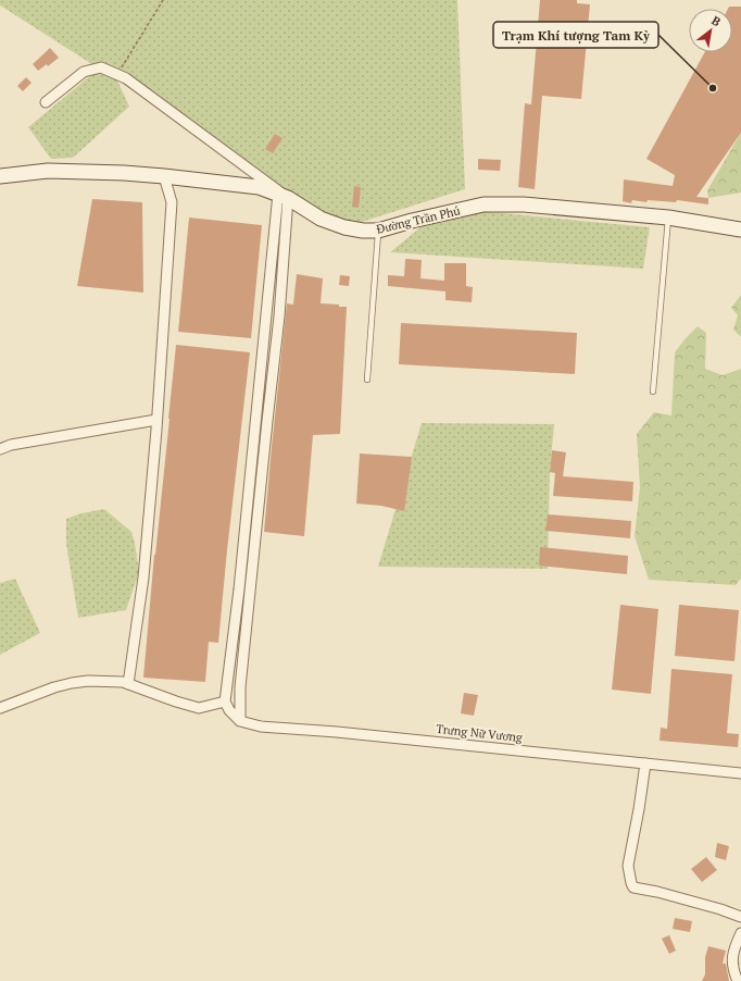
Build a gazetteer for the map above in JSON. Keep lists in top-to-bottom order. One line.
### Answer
{"streets":{"main road":["Đường Trần Phú"],"street":["Trưng Nữ Vương"]},"places":["Trạm Khí tượng Tam Kỳ"],"north":"top right"}
